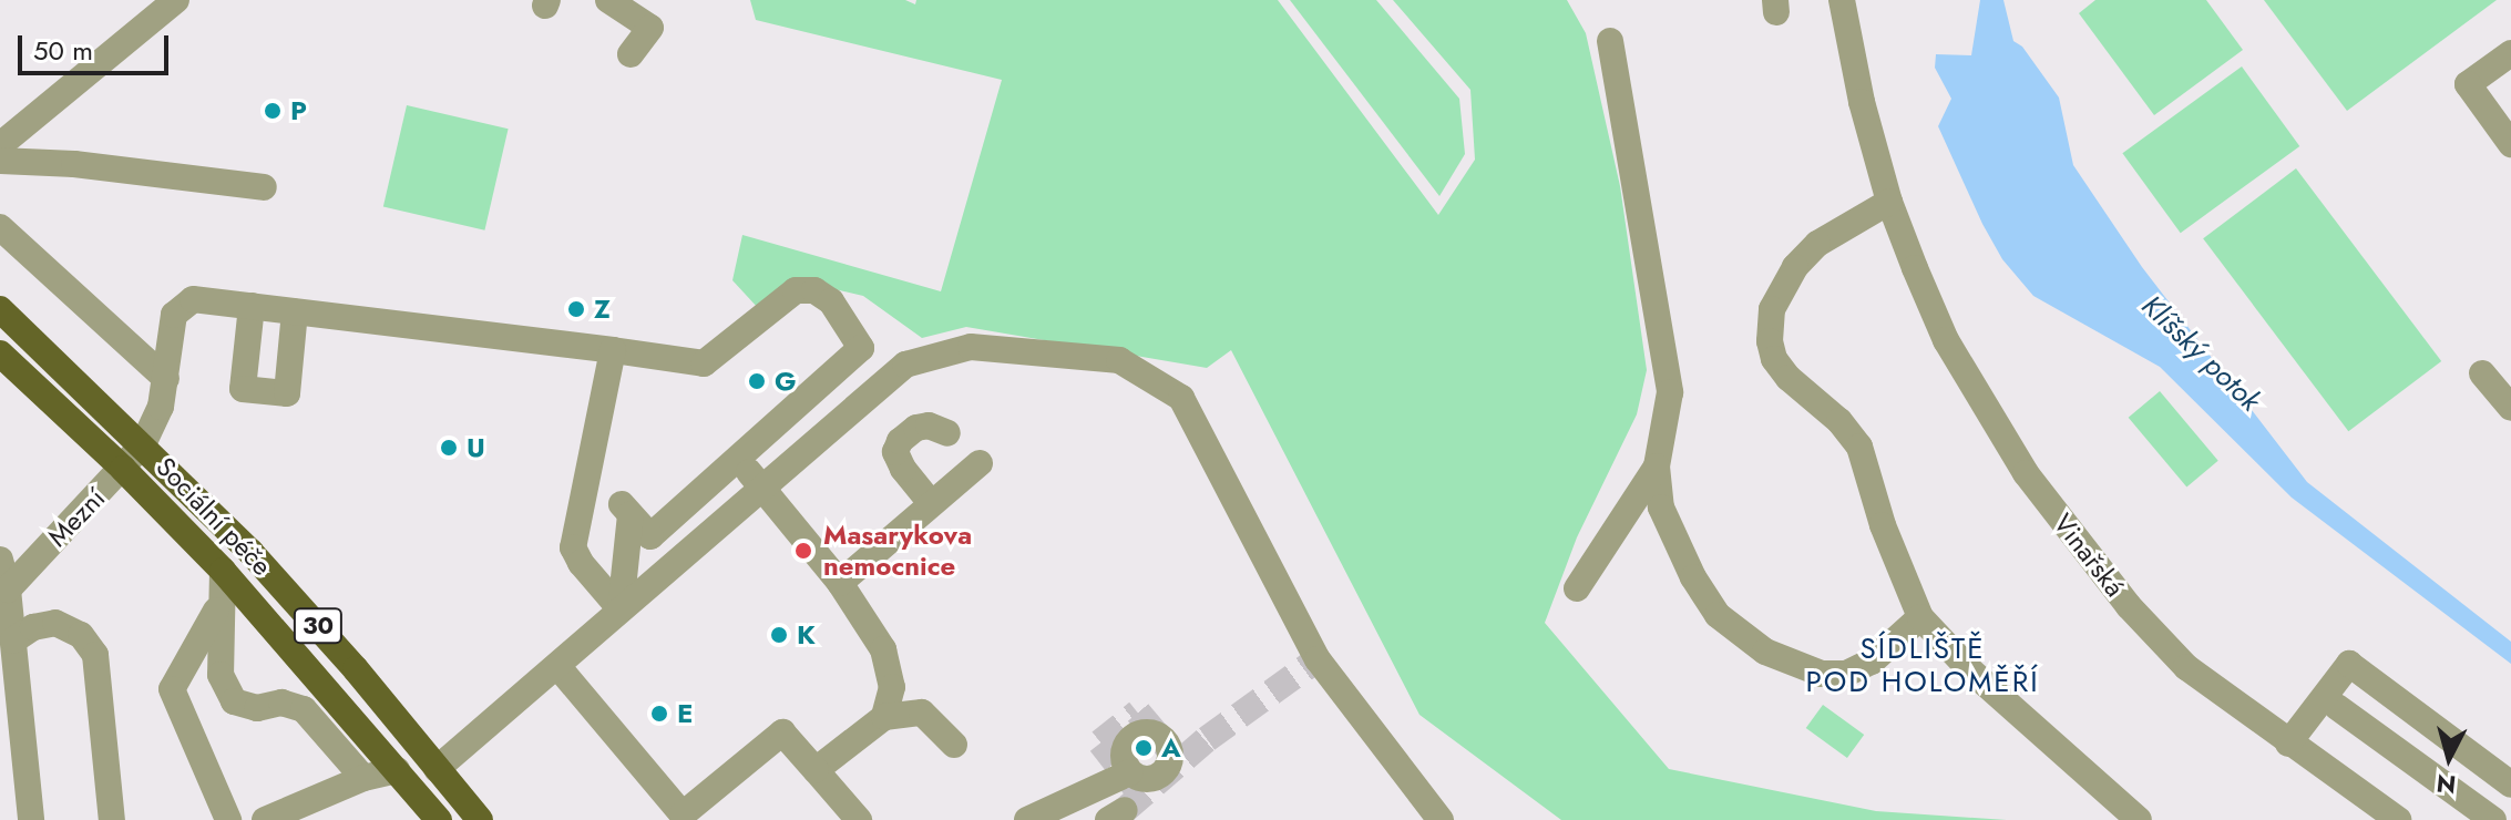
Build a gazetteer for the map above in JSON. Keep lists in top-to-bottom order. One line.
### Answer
{"streets":{"main road":["Sociální péče","30"],"street":["Mezní","Vinařská"]},"crossings":[["Sociální péče","Mezní"]],"districts":["SÍDLIŠTĚ POD HOLOMĚŘÍ"],"water":["Klíšský potok"],"places":["P","Z","G","U","Masarykova nemocnice","K","E","A"],"scale_bar":"50 m","north":"bottom"}
